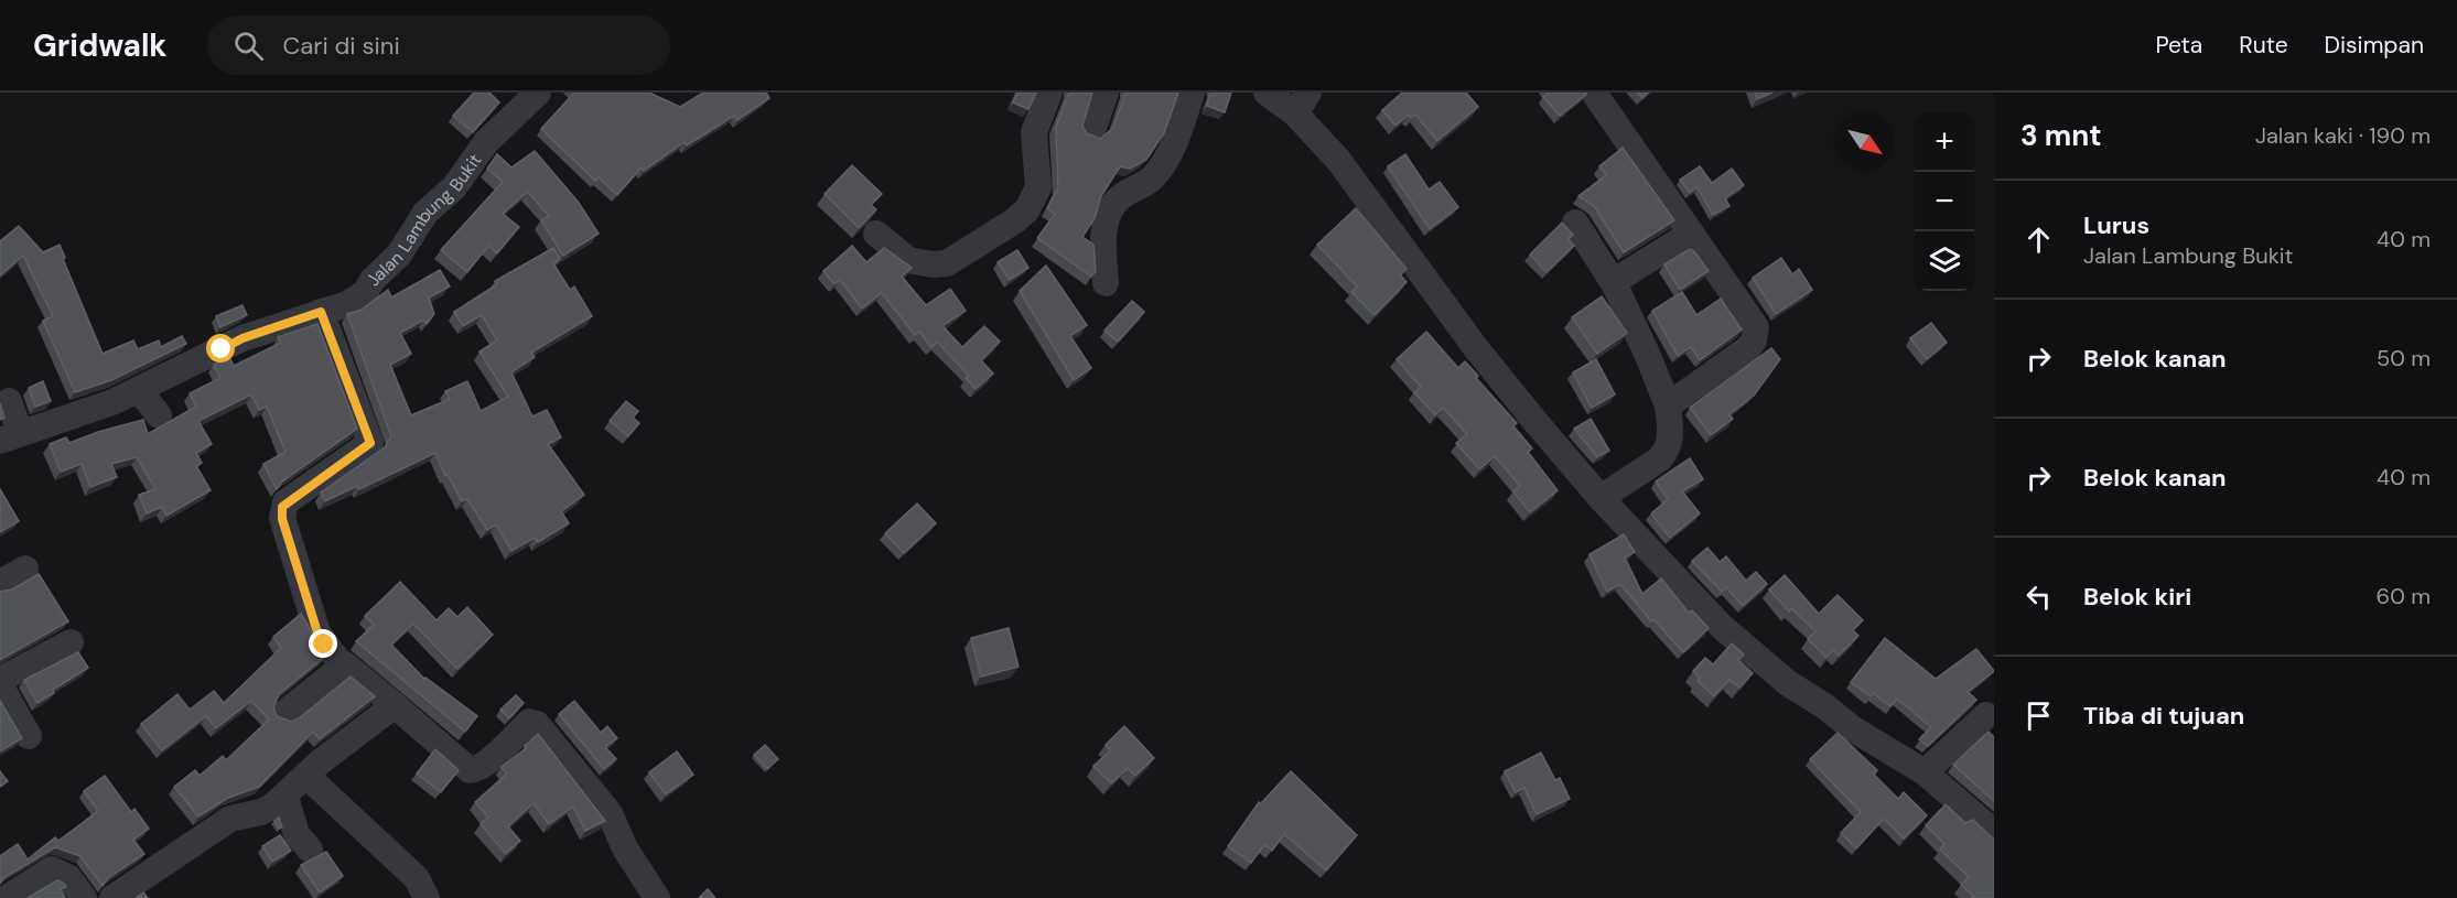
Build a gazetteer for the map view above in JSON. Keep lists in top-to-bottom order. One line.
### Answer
{"streets":{"street":["Jalan Lambung Bukit"]},"north":"bottom right","page":{"header":"Gridwalk","search":"Cari di sini","nav":["Peta","Rute","Disimpan"],"heading":["3 mnt","Jalan kaki · 190 m"],"map_buttons":["+","−"],"list":[["Lurus","Jalan Lambung Bukit","40 m"],["Belok kanan","50 m"],["Belok kanan","40 m"],["Belok kiri","60 m"],"Tiba di tujuan"]}}
